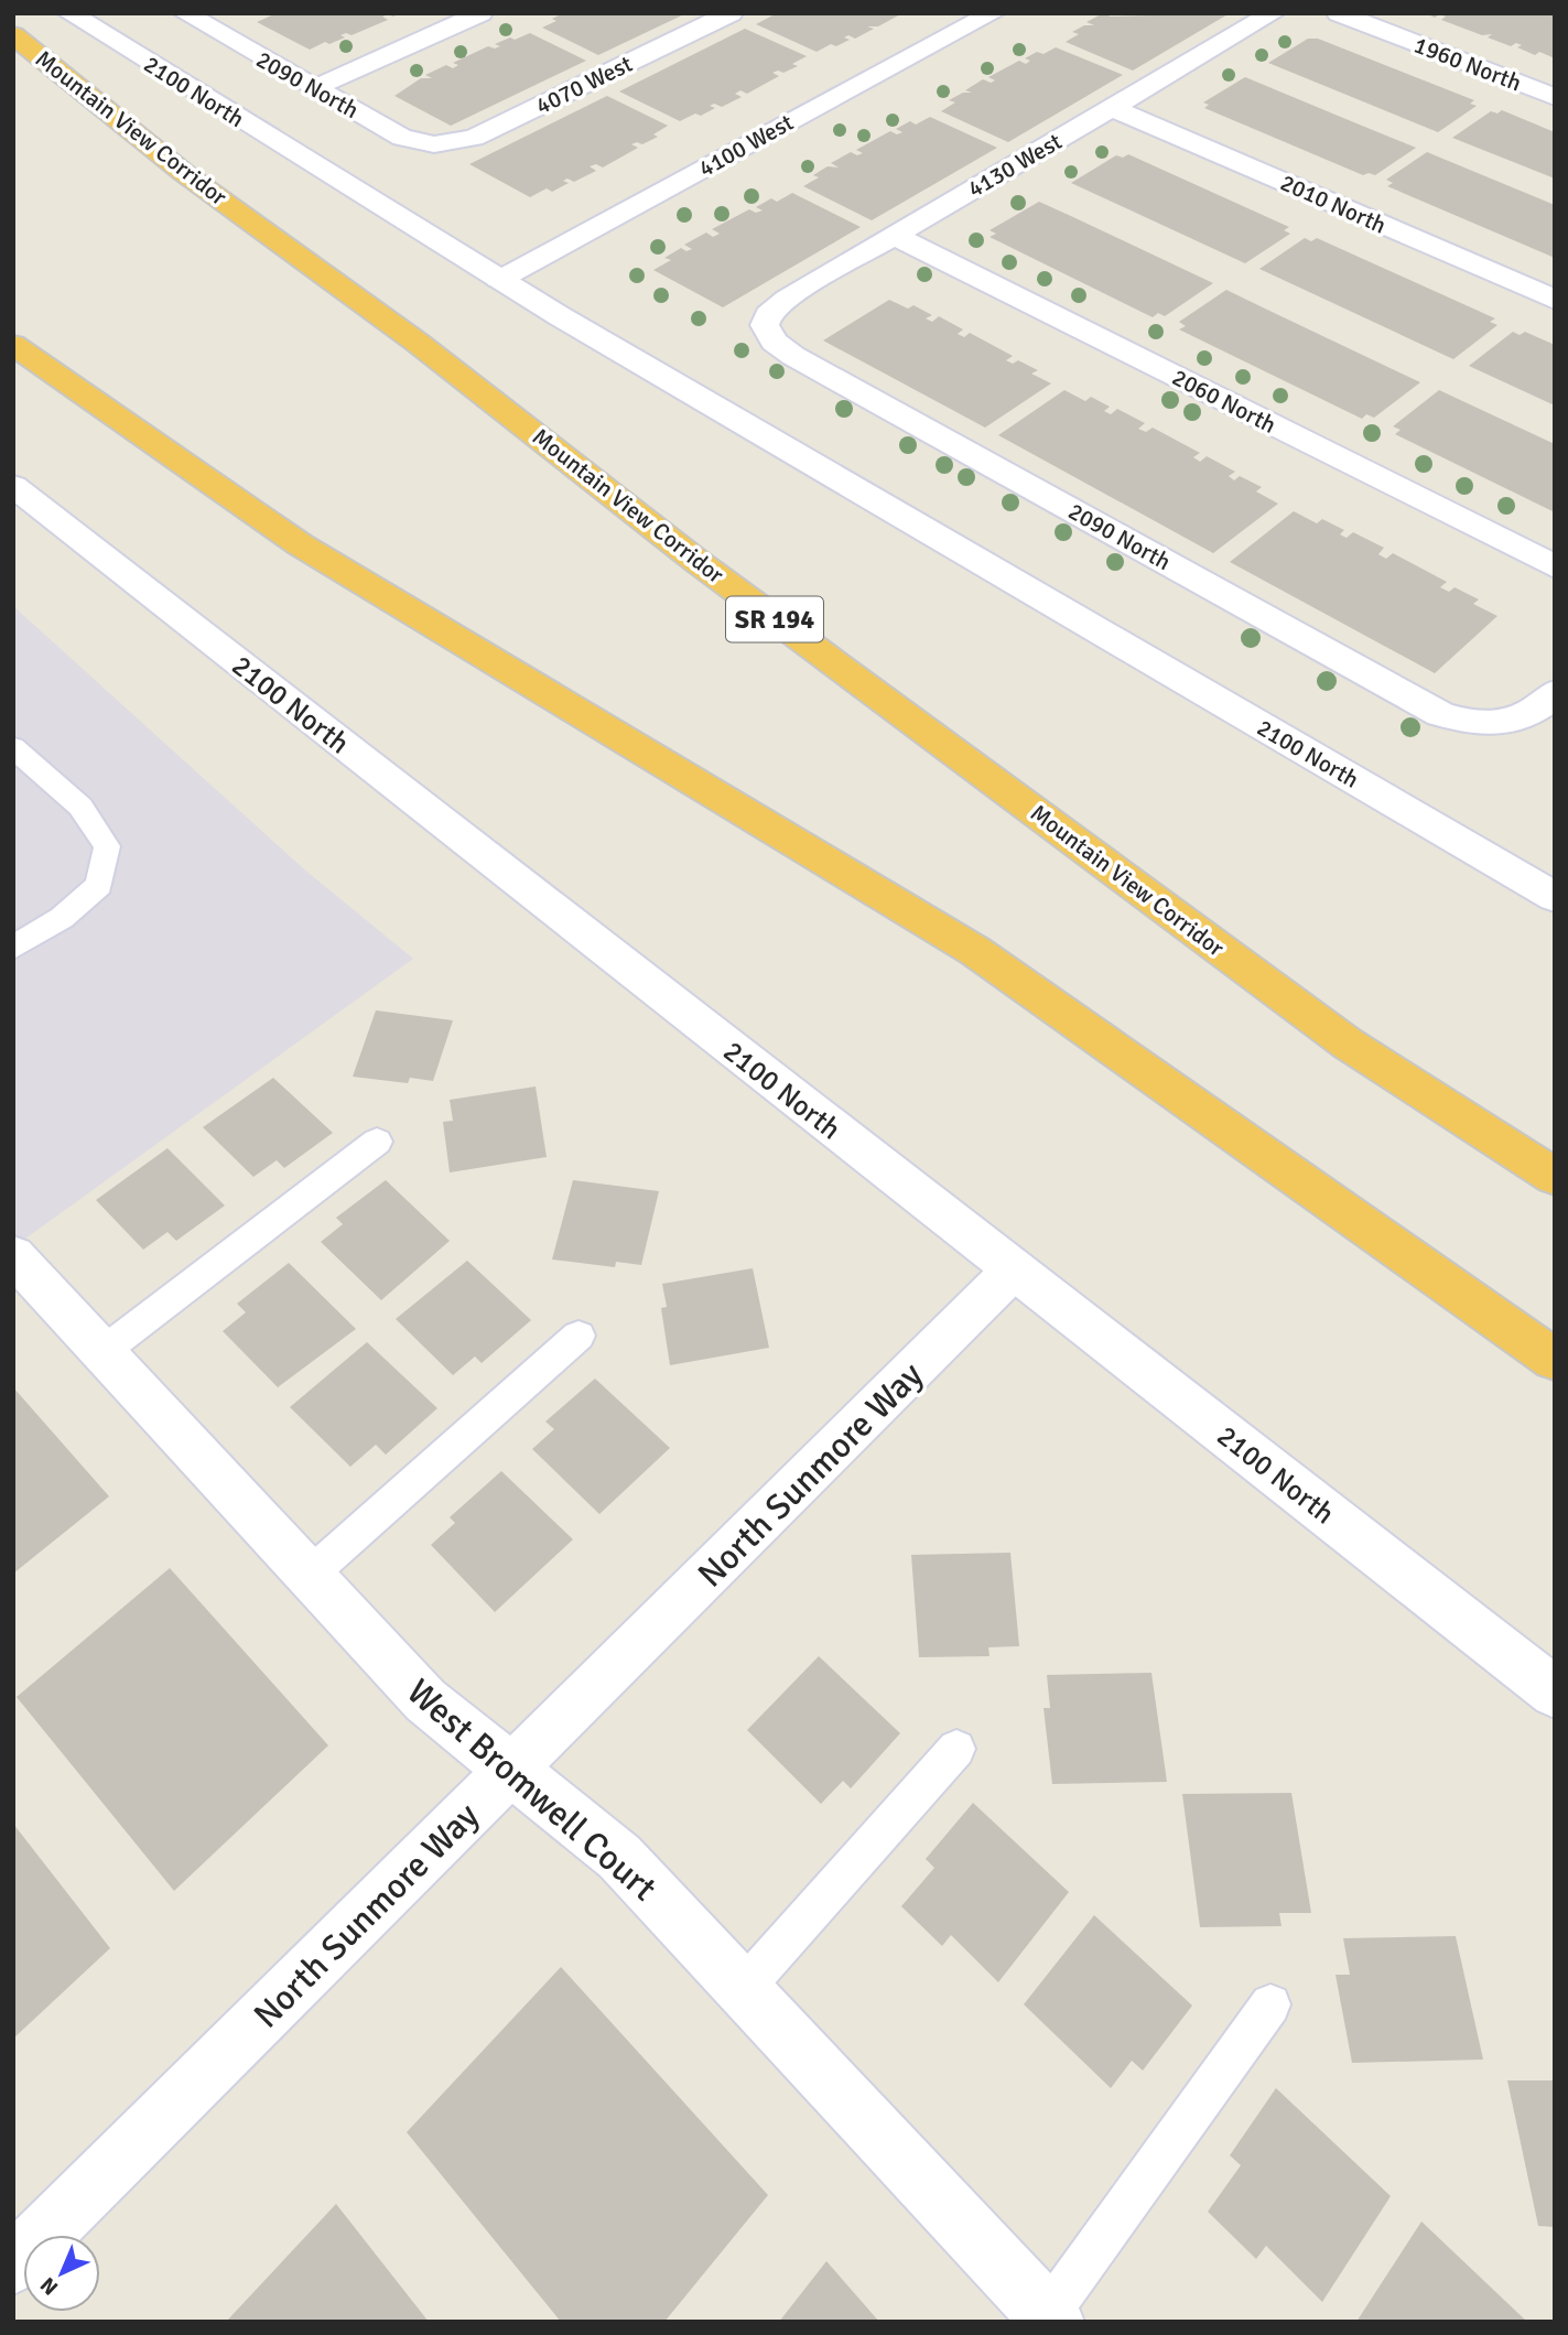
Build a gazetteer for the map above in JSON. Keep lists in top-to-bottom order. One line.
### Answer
{"streets":{"highway":["Mountain View Corridor","SR 194"],"street":["1960 North","2090 North","4070 West","2100 North","4100 West","4130 West","2010 North","2060 North","North Sunmore Way","West Bromwell Court"]},"crossings":[["2090 North","4070 West"],["2090 North","4130 West"],["2100 North","4100 West"],["2100 North","North Sunmore Way"],["4130 West","2010 North"],["4130 West","2060 North"],["North Sunmore Way","West Bromwell Court"]],"north":"bottom left"}
